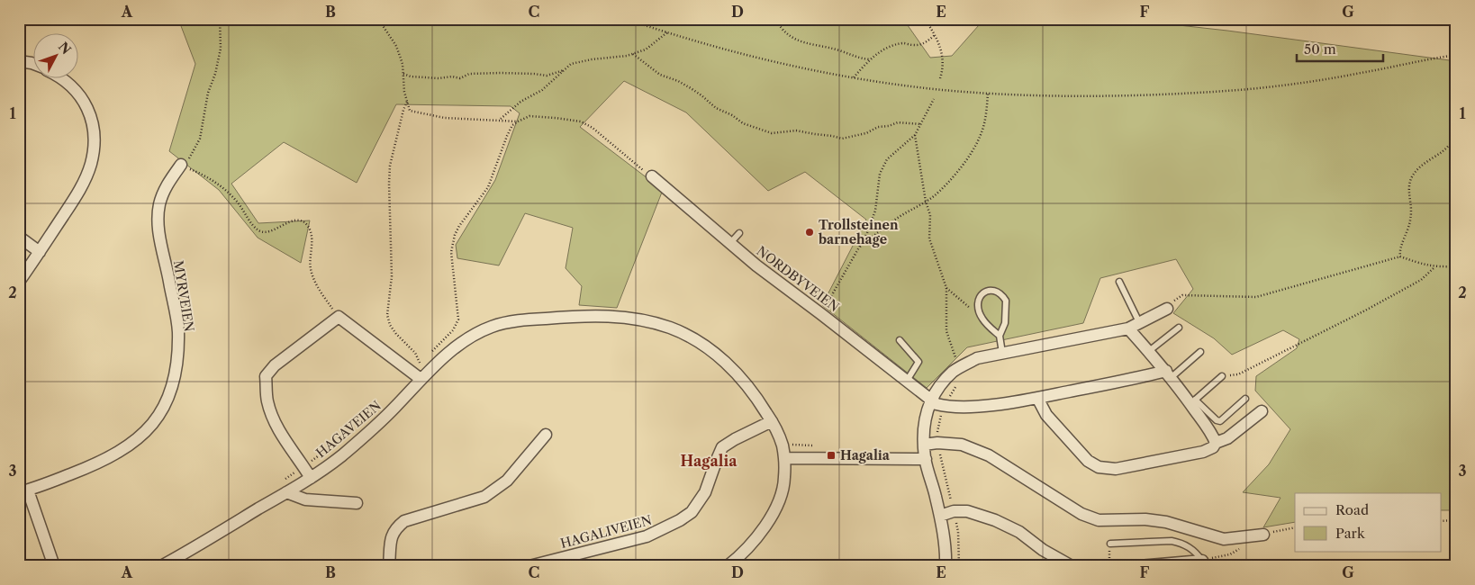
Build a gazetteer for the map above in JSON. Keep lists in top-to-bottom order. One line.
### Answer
{"streets":{"street":["NORDBYVEIEN","MYRVEIEN","HAGAVEIEN","HAGALIVEIEN"]},"crossings":[["HAGAVEIEN","HAGALIVEIEN"]],"districts":["Hagalia"],"places":{"other":["Trollsteinen barnehage"],"transit":["Hagalia"]},"legend":["Road","Park"],"scale_bar":"50 m","north":"top right","grid":{"columns":["A","B","C","D","E","F","G"],"rows":["1","2","3"]}}
